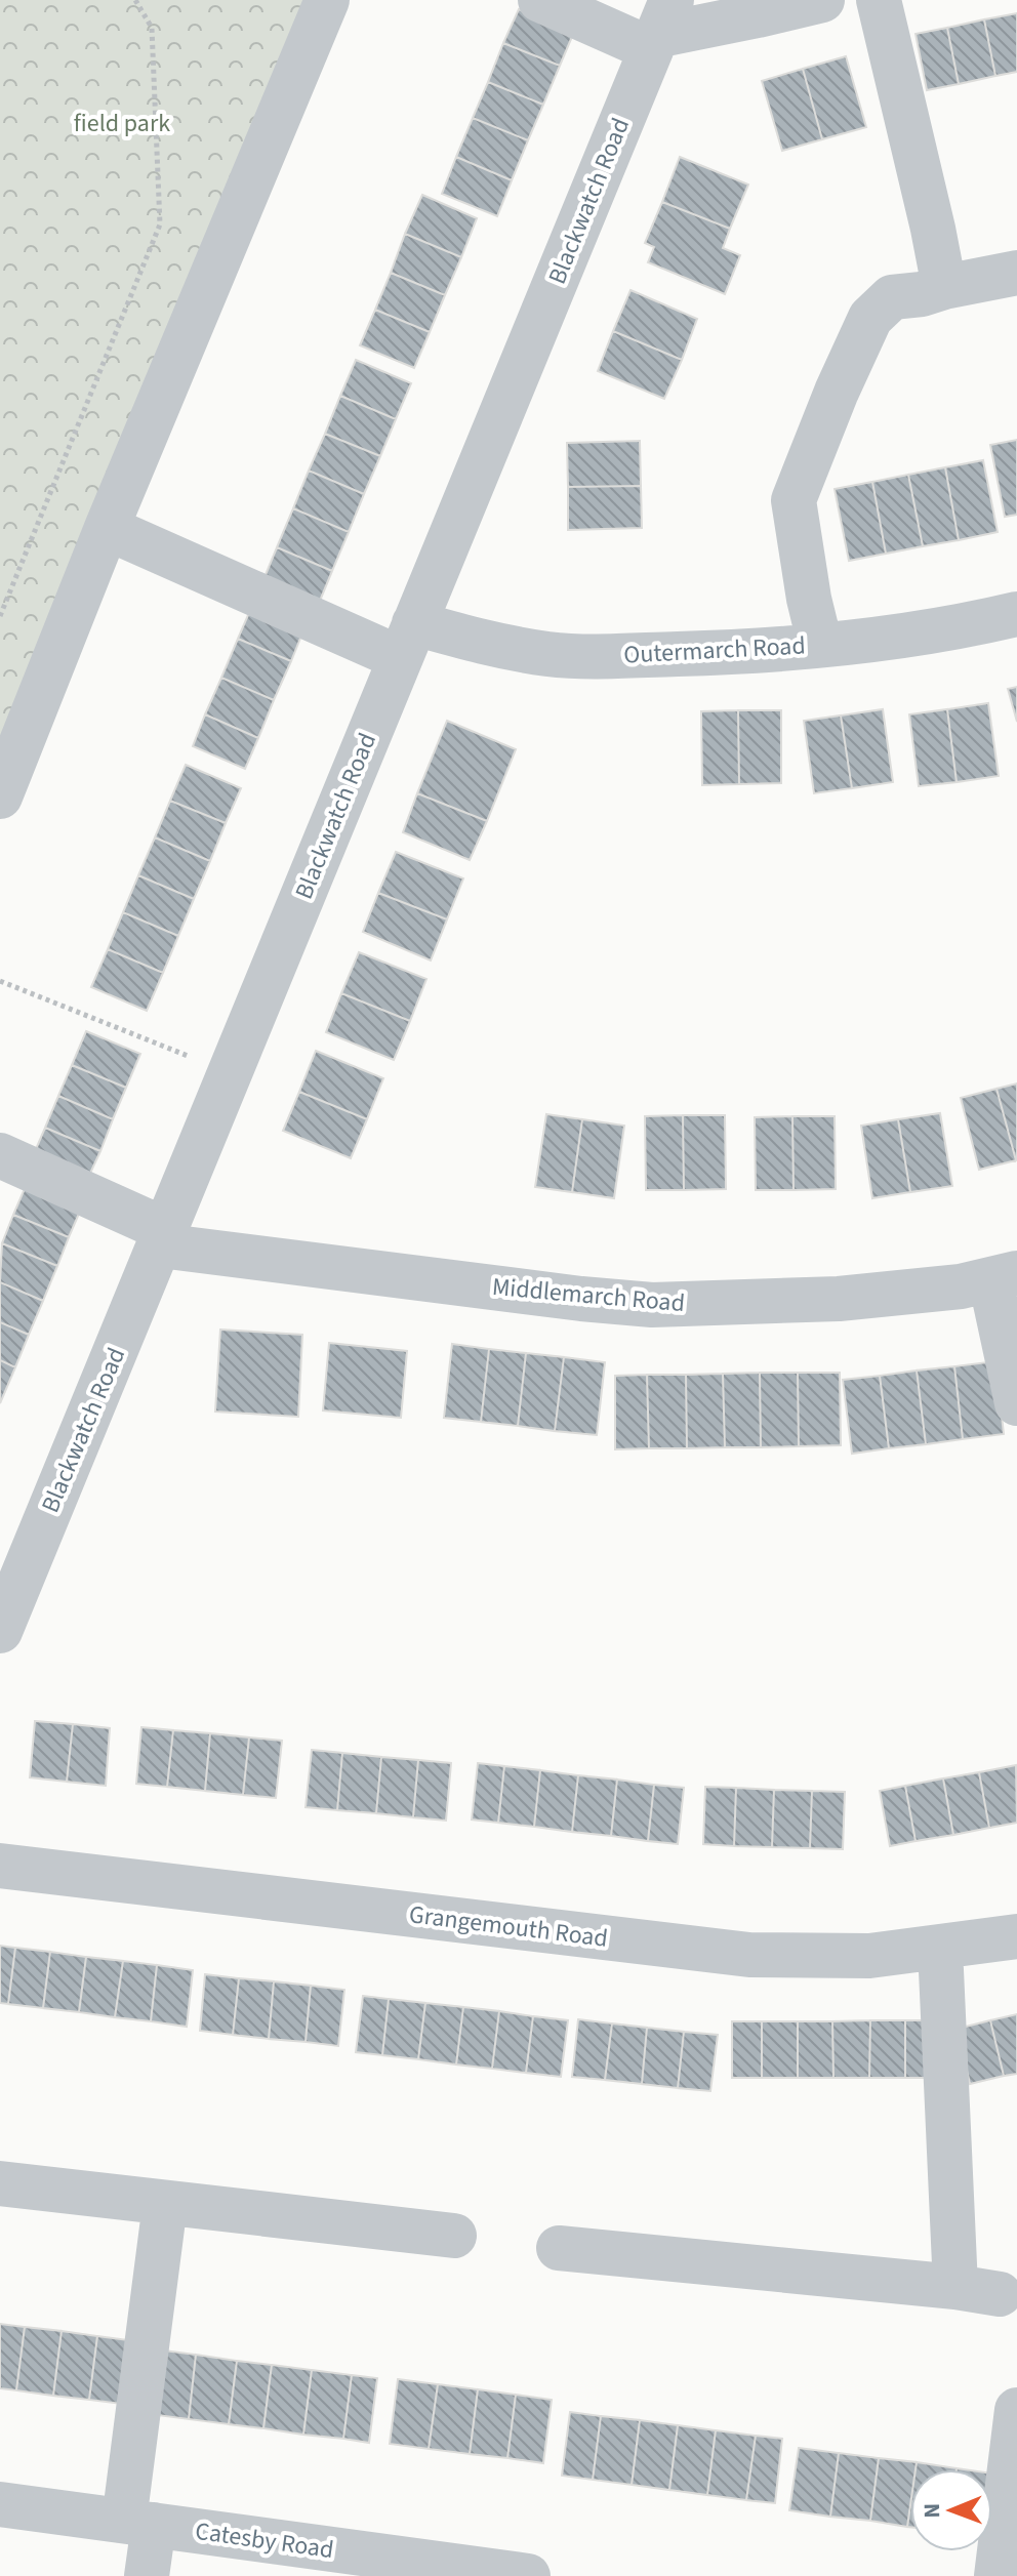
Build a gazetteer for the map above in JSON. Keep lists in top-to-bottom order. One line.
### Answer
{"streets":{"street":["Blackwatch Road","Outermarch Road","Middlemarch Road","Grangemouth Road","Catesby Road"]},"crossings":[["Blackwatch Road","Outermarch Road"],["Blackwatch Road","Middlemarch Road"]],"parks":["field park"],"north":"left"}
